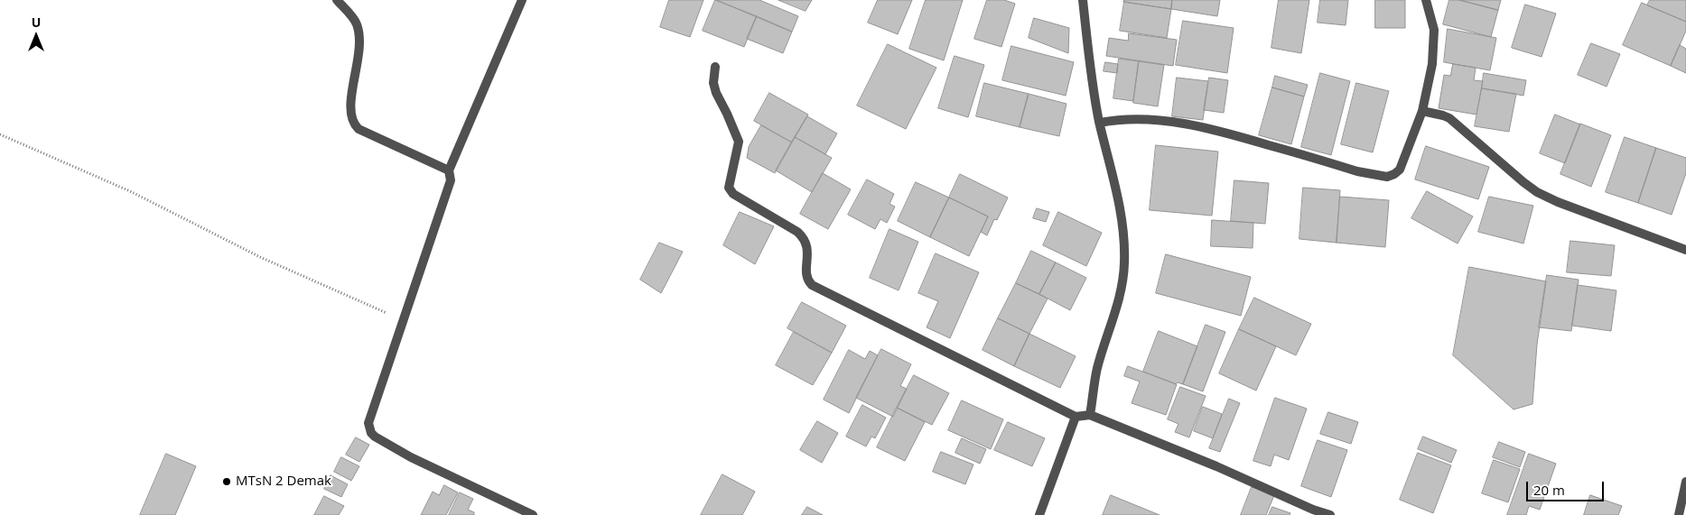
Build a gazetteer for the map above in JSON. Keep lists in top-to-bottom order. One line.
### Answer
{"places":["MTsN 2 Demak"],"scale_bar":"20 m","north":"top"}
